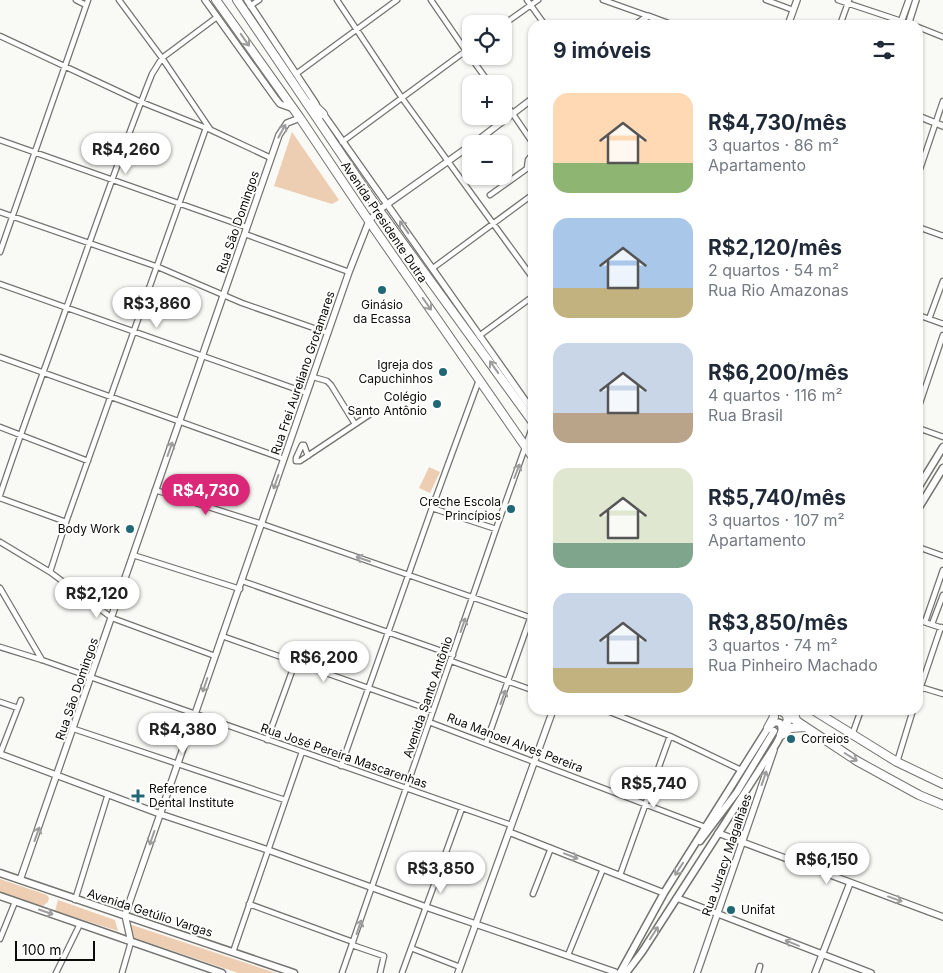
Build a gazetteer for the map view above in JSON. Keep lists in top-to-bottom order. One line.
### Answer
{"streets":{"highway":["Avenida Presidente Dutra"],"main road":["Avenida Getúlio Vargas"],"street":["Rua São Domingos","Rua Frei Aureliano Grotamares","Avenida Santo Antônio","Rua Manoel Alves Pereira","Rua José Pereira Mascarenhas","Rua Juracy Magalhães"]},"crossings":[["Rua São Domingos","Avenida Presidente Dutra"],["Rua São Domingos","Rua José Pereira Mascarenhas"],["Rua São Domingos","Avenida Getúlio Vargas"],["Avenida Presidente Dutra","Rua Frei Aureliano Grotamares"],["Avenida Presidente Dutra","Avenida Santo Antônio"],["Rua Frei Aureliano Grotamares","Rua José Pereira Mascarenhas"],["Rua Frei Aureliano Grotamares","Avenida Getúlio Vargas"],["Avenida Santo Antônio","Rua Manoel Alves Pereira"],["Avenida Santo Antônio","Rua José Pereira Mascarenhas"]],"one_way":["Avenida Santo Antônio","Rua Juracy Magalhães"],"places":{"other":["Ginásio da Ecassa","Igreja dos Capuchinhos","Colégio Santo Antônio","Creche Escola Princípios","Body Work","Correios","Unifat"],"health":["Reference Dental Institute"]},"scale_bar":"100 m","page":{"map_buttons":["+","−"],"heading":"9 imóveis","list":[{"name":"R$4,730/mês","note":"3 quartos · 86 m² · Apartamento"},{"name":"R$2,120/mês","note":"2 quartos · 54 m² · Rua Rio Amazonas"},{"name":"R$6,200/mês","note":"4 quartos · 116 m² · Rua Brasil"},{"name":"R$5,740/mês","note":"3 quartos · 107 m² · Apartamento"},{"name":"R$3,850/mês","note":"3 quartos · 74 m² · Rua Pinheiro Machado"}],"price":["R$4,260","R$3,860","R$4,730","R$2,120","R$6,200","R$4,380","R$5,740","R$6,150","R$3,850"],"scale":"100 m"}}
